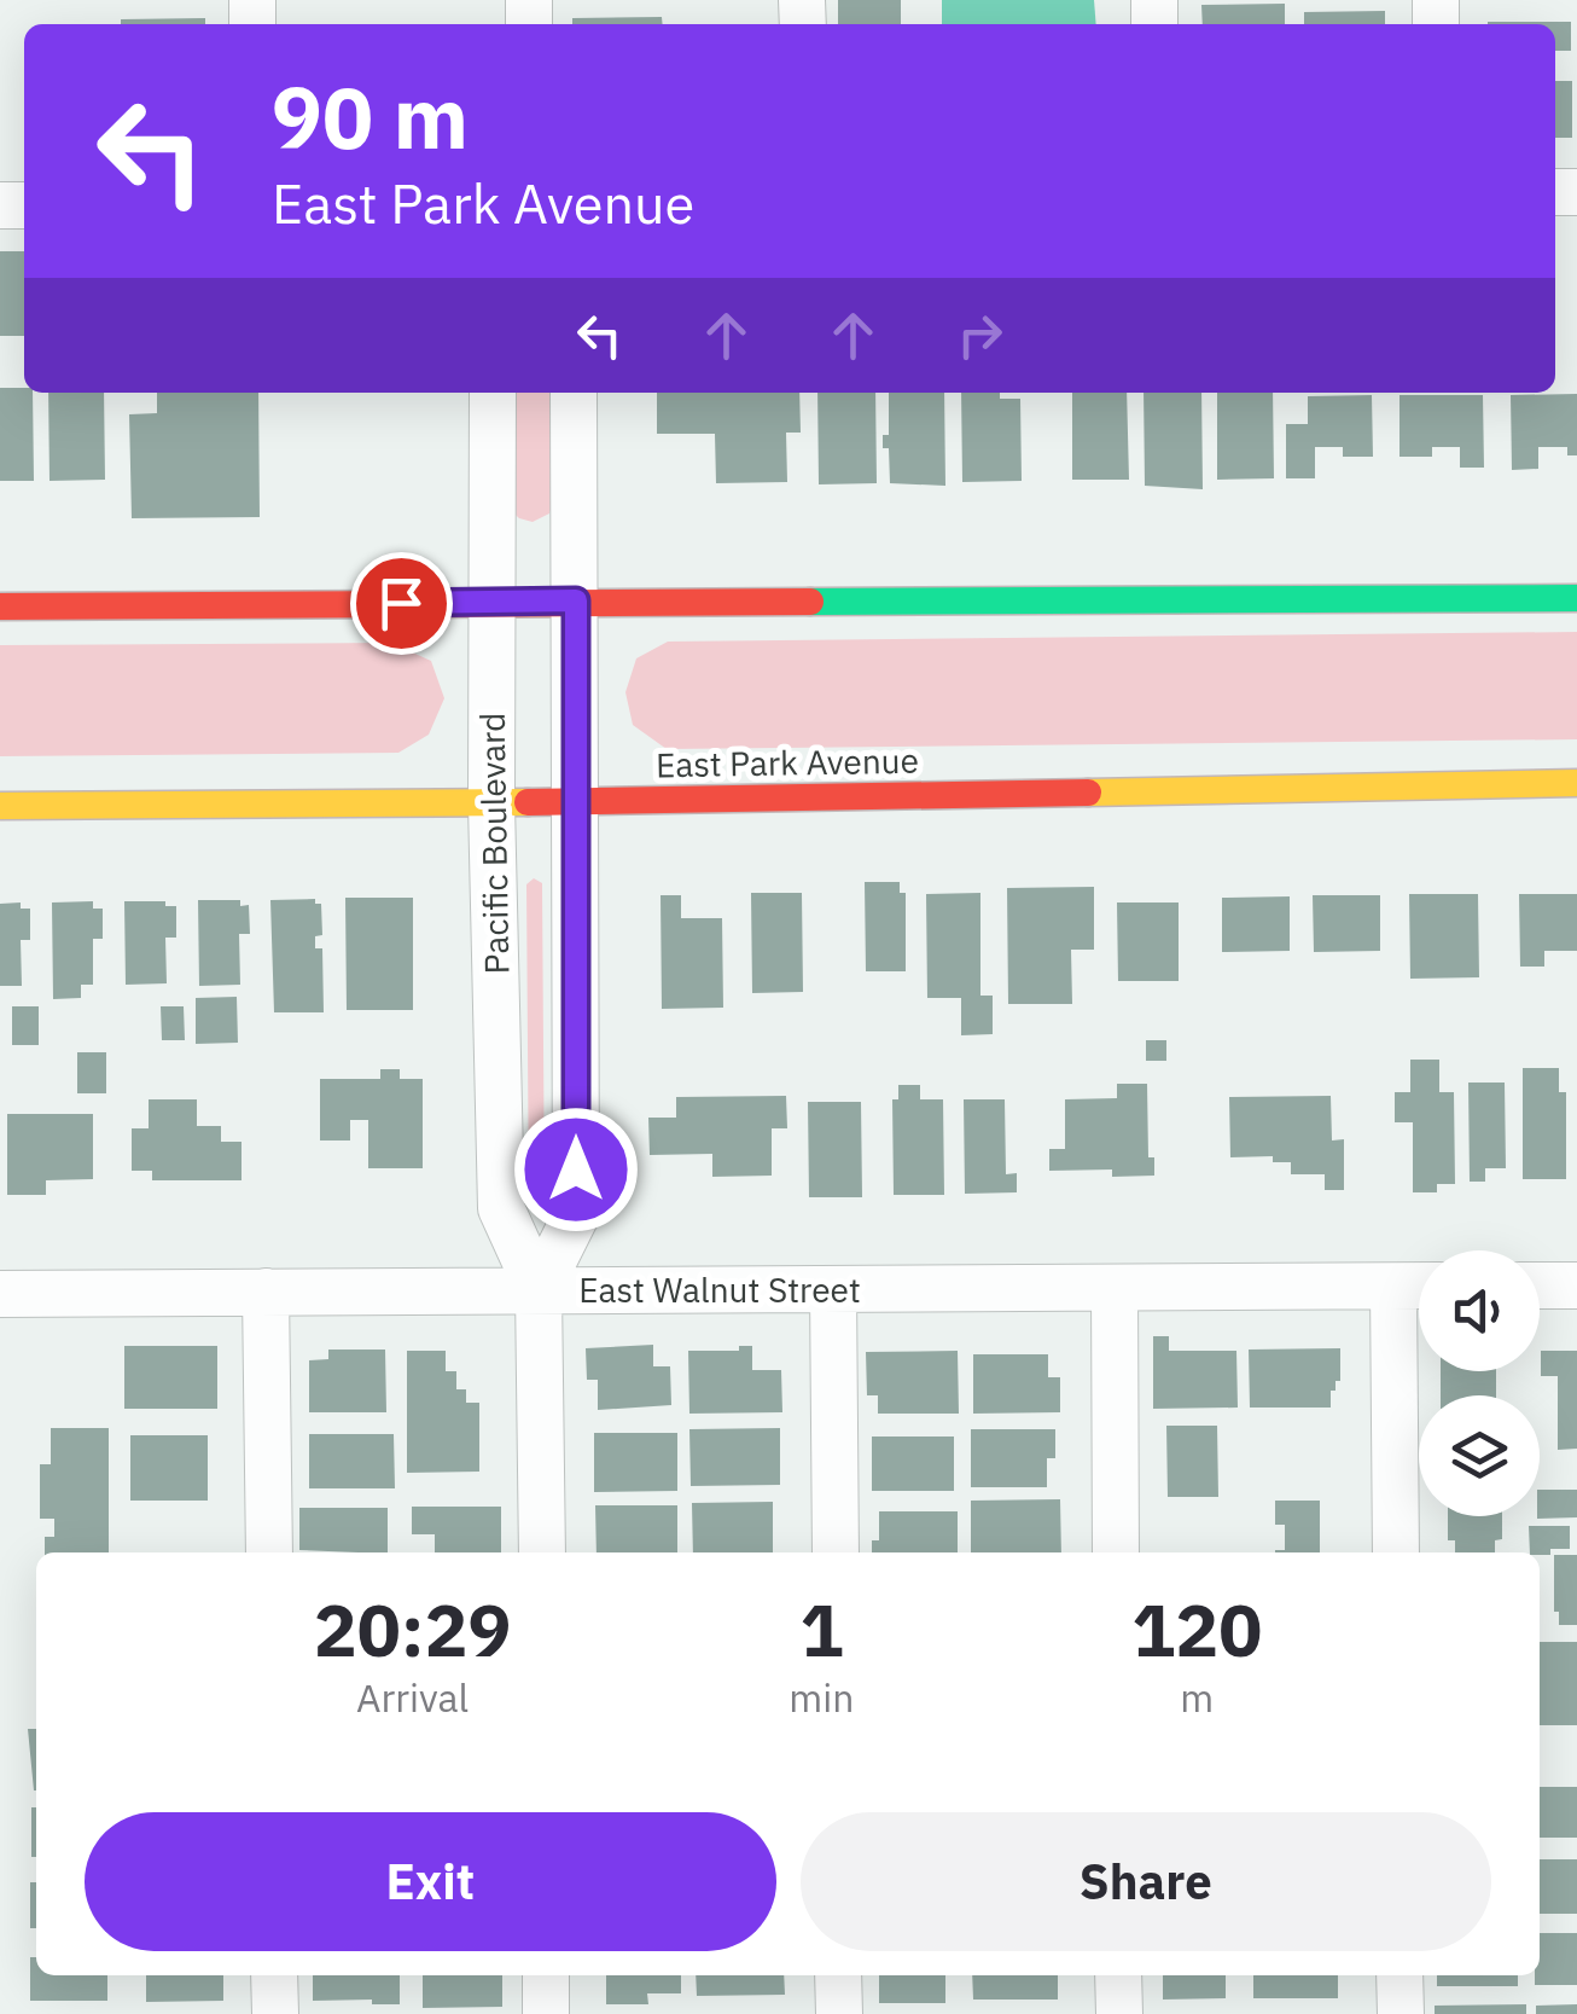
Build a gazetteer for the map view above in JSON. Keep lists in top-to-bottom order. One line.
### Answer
{"streets":{"highway":["East Park Avenue"],"street":["Pacific Boulevard","East Walnut Street"]},"crossings":[["East Park Avenue","Pacific Boulevard"],["Pacific Boulevard","East Walnut Street"]],"page":{"turn":["90 m","East Park Avenue"],"eta":["20:29","Arrival","1","min","120","m"],"buttons":["Exit","Share"]}}
